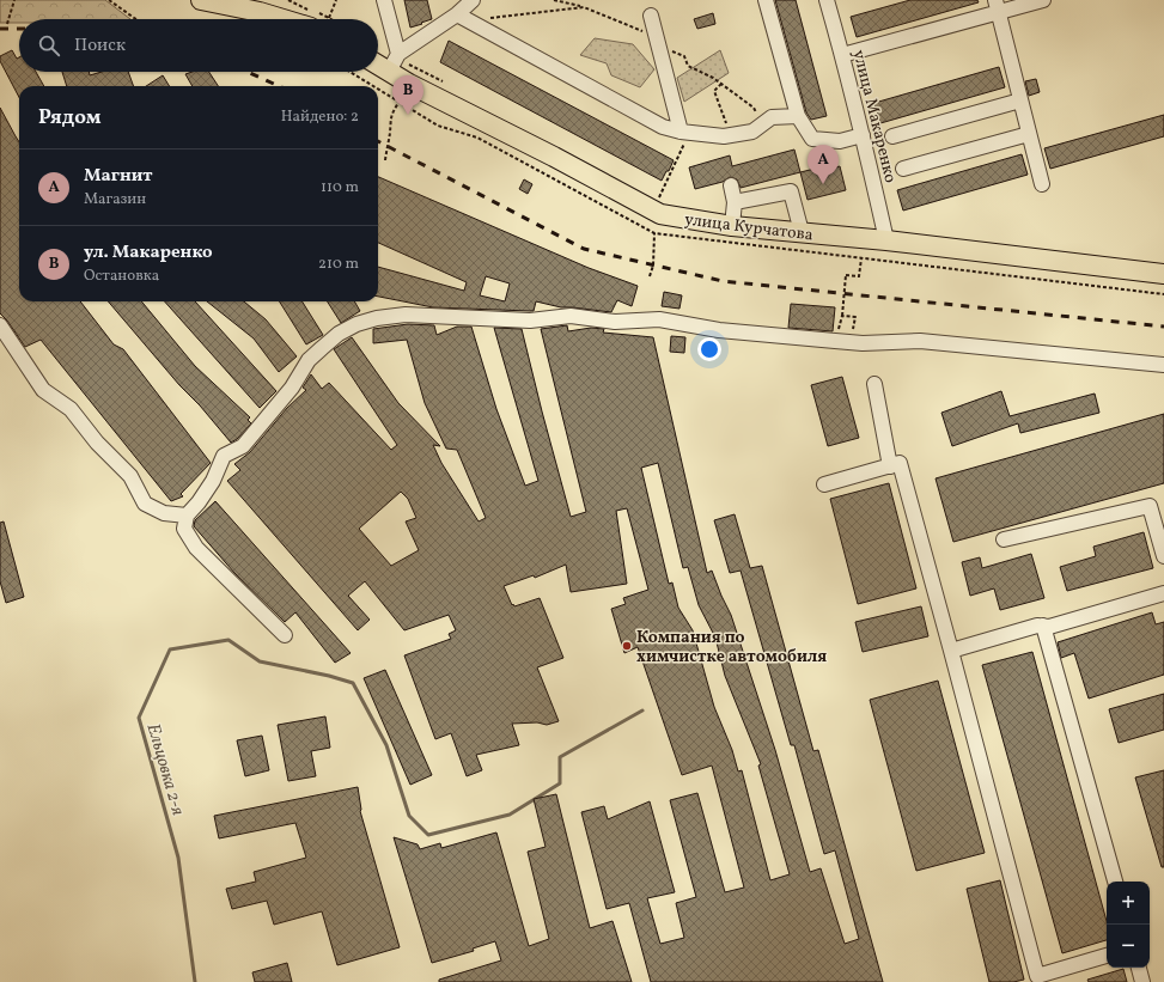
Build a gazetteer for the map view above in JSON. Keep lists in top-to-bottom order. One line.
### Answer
{"streets":{"main road":["улица Курчатова"],"street":["улица Макаренко"]},"crossings":[["улица Макаренко","улица Курчатова"]],"water":["Ельцовка 2-я"],"places":["Компания по химчистке автомобиля"],"page":{"search":"Поиск","pins":["B","A"],"heading":["Рядом","Найдено: 2"],"list":[{"mark":"A","name":"Магнит","note":"Магазин","value":"110 m"},{"mark":"B","name":"ул. Макаренко","note":"Остановка","value":"210 m"}],"map_buttons":["+","−"]}}
